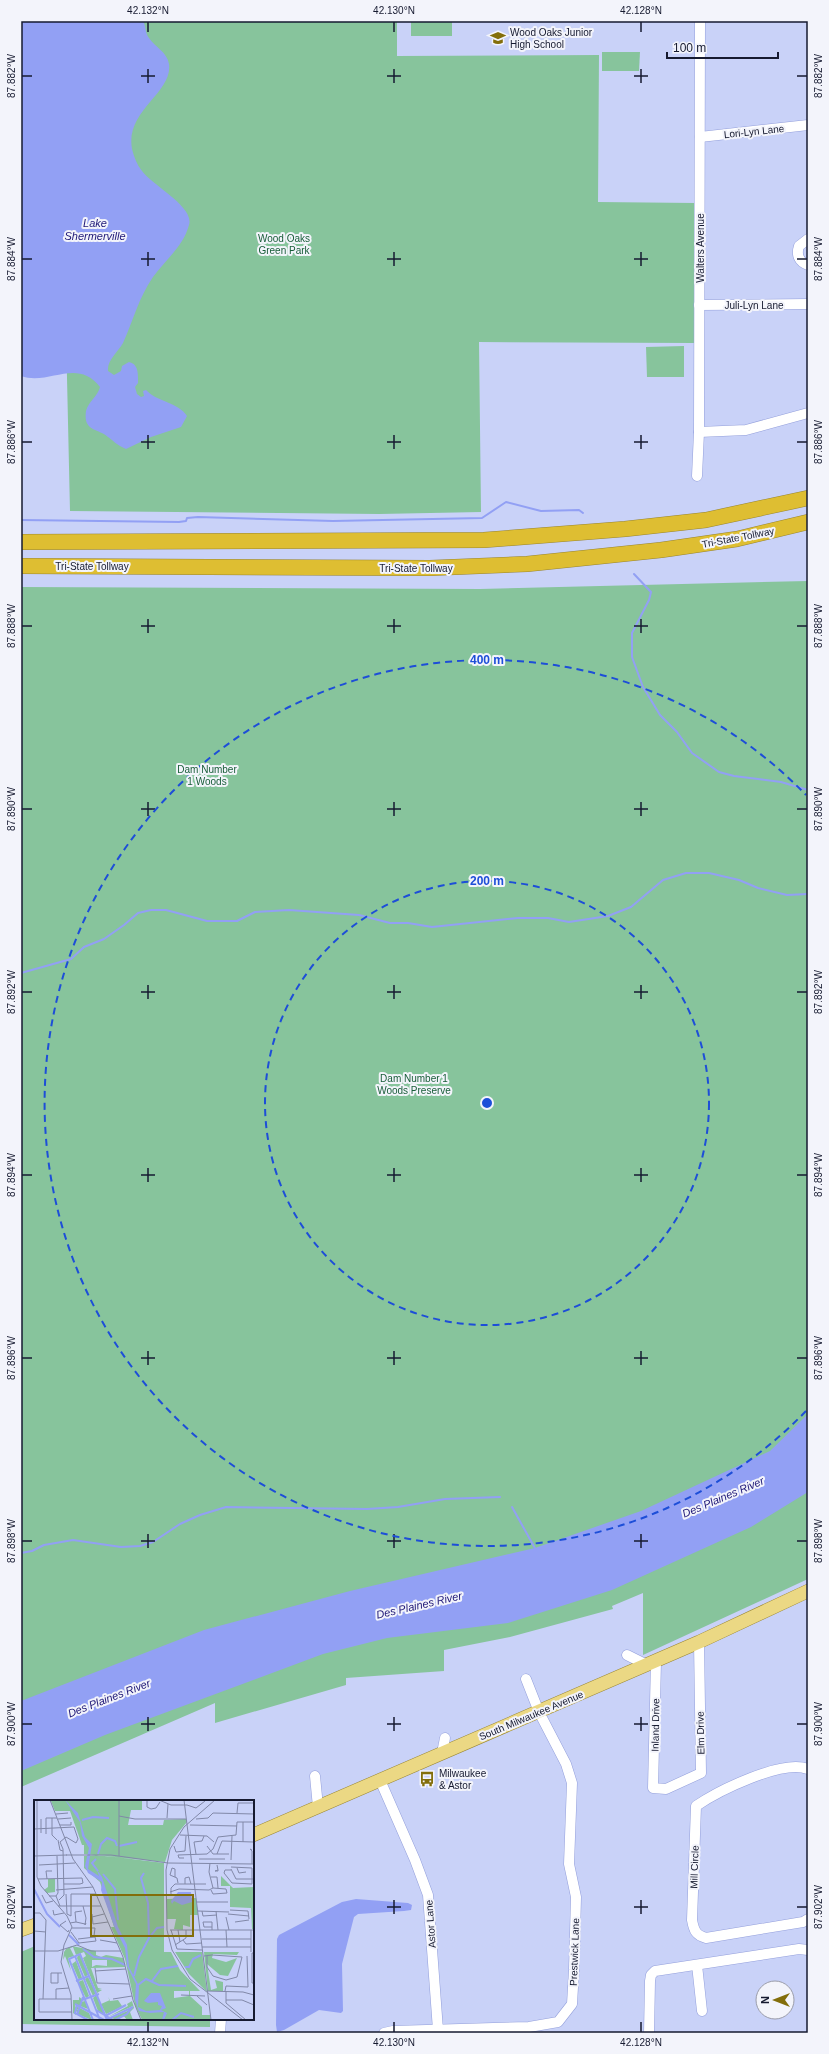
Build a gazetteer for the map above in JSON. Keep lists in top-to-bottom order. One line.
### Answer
{"streets":{"highway":["Tri-State Tollway"],"main road":["South Milwaukee Avenue"],"street":["Lori-Lyn Lane","Walters Avenue","Juli-Lyn Lane","Inland Drive","Elm Drive","Mill Circle","Astor Lane","Prestwick Lane"]},"crossings":[["Lori-Lyn Lane","Walters Avenue"],["Walters Avenue","Juli-Lyn Lane"],["South Milwaukee Avenue","Inland Drive"],["South Milwaukee Avenue","Elm Drive"],["South Milwaukee Avenue","Astor Lane"],["South Milwaukee Avenue","Prestwick Lane"],["Inland Drive","Elm Drive"],["Astor Lane","Prestwick Lane"]],"water":["Lake Shermerville","Des Plaines River"],"parks":["Wood Oaks Green Park","Dam Number 1 Woods","Dam Number 1 Woods Preserve"],"places":{"school or university":["Wood Oaks Junior High School"],"bus stop":["Milwaukee & Astor"]},"scale_bar":"100 m","north":"left","coordinates":["42.132°N","42.130°N","42.128°N","87.882°W","87.884°W","87.886°W","87.888°W","87.890°W","87.892°W","87.894°W","87.896°W","87.898°W","87.900°W","87.902°W"],"rings":["400 m","200 m"]}
